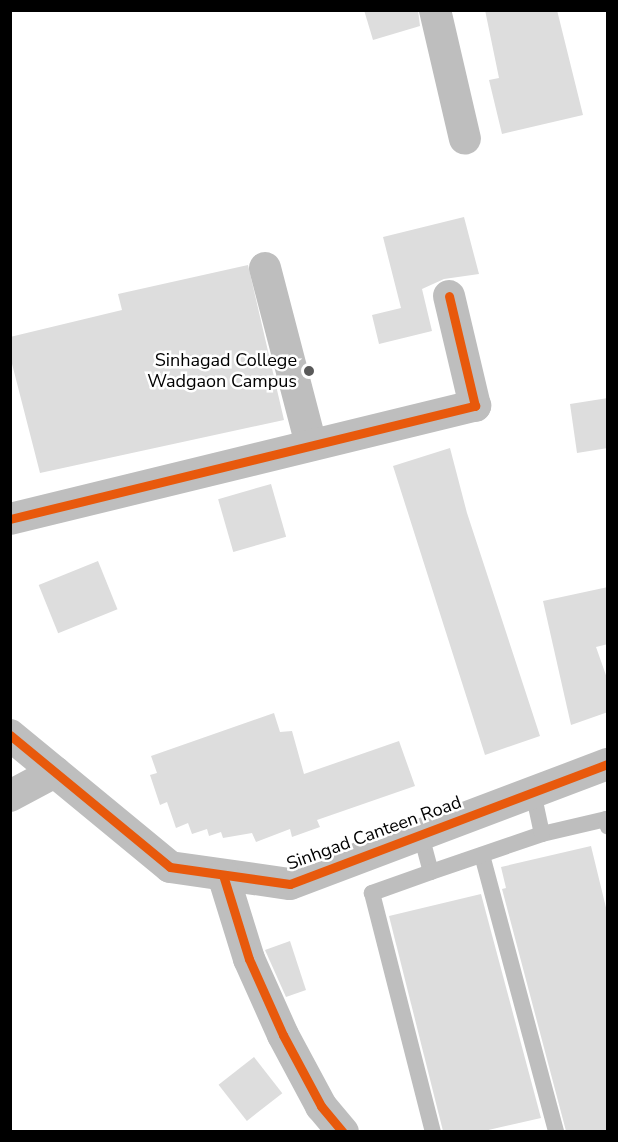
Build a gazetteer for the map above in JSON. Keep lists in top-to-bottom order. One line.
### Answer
{"streets":{"street":["Sinhgad Canteen Road"]},"places":["Sinhagad College Wadgaon Campus"]}
